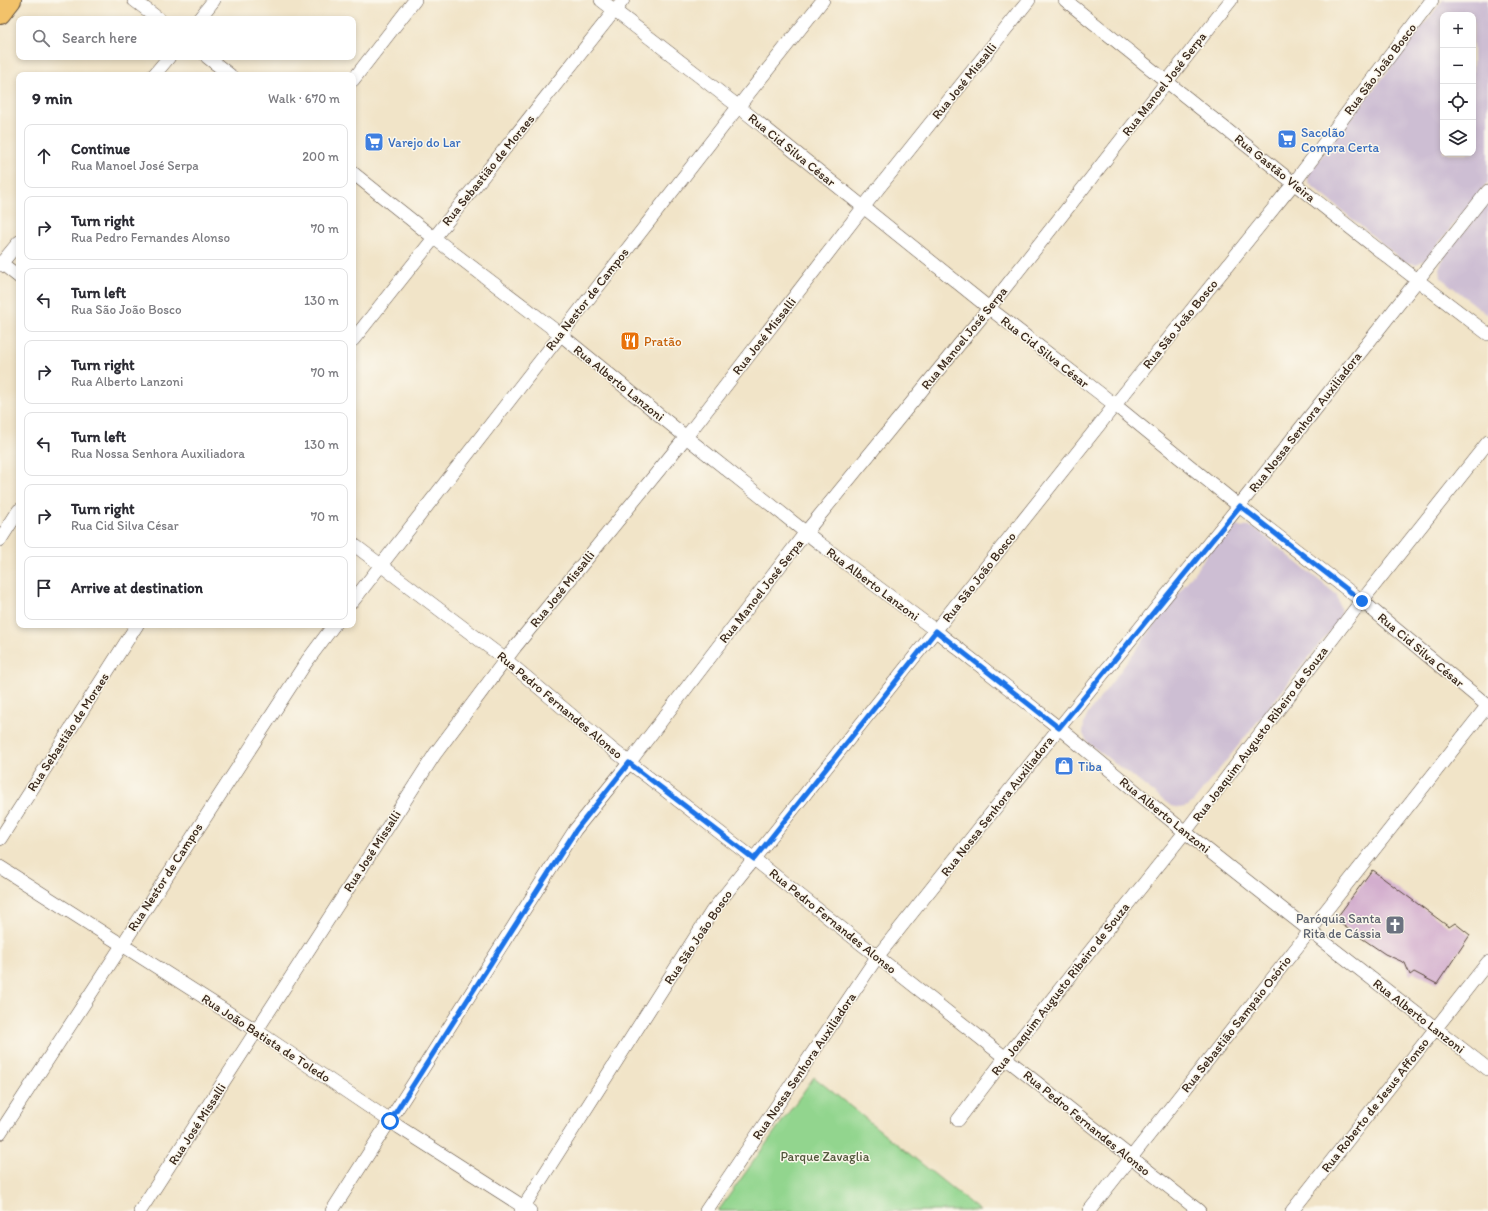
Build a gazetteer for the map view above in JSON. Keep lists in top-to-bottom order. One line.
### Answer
{"streets":{"street":["Rua São João Bosco","Rua José Missalli","Rua Manoel José Serpa","Rua Cid Silva César","Rua Gastão Vieira","Rua Sebastião de Moraes","Rua Nestor de Campos","Rua Alberto Lanzoni","Rua Nossa Senhora Auxiliadora","Rua Pedro Fernandes Alonso","Rua Joaquim Augusto Ribeiro de Souza","Rua Sebastião Sampaio Osório","Rua João Batista de Toledo","Rua Roberto de Jesus Affonso"]},"crossings":[["Rua São João Bosco","Rua Cid Silva César"],["Rua São João Bosco","Rua Gastão Vieira"],["Rua São João Bosco","Rua Alberto Lanzoni"],["Rua São João Bosco","Rua Pedro Fernandes Alonso"],["Rua São João Bosco","Rua João Batista de Toledo"],["Rua José Missalli","Rua Cid Silva César"],["Rua José Missalli","Rua Alberto Lanzoni"],["Rua José Missalli","Rua Pedro Fernandes Alonso"],["Rua José Missalli","Rua João Batista de Toledo"],["Rua Manoel José Serpa","Rua Cid Silva César"],["Rua Manoel José Serpa","Rua Gastão Vieira"],["Rua Manoel José Serpa","Rua Alberto Lanzoni"],["Rua Manoel José Serpa","Rua Pedro Fernandes Alonso"],["Rua Manoel José Serpa","Rua João Batista de Toledo"],["Rua Cid Silva César","Rua Sebastião de Moraes"],["Rua Cid Silva César","Rua Nestor de Campos"],["Rua Cid Silva César","Rua Nossa Senhora Auxiliadora"],["Rua Cid Silva César","Rua Joaquim Augusto Ribeiro de Souza"],["Rua Cid Silva César","Rua Sebastião Sampaio Osório"],["Rua Gastão Vieira","Rua Nossa Senhora Auxiliadora"],["Rua Sebastião de Moraes","Rua Alberto Lanzoni"],["Rua Nestor de Campos","Rua Alberto Lanzoni"],["Rua Nestor de Campos","Rua Pedro Fernandes Alonso"],["Rua Nestor de Campos","Rua João Batista de Toledo"],["Rua Alberto Lanzoni","Rua Nossa Senhora Auxiliadora"],["Rua Alberto Lanzoni","Rua Joaquim Augusto Ribeiro de Souza"],["Rua Alberto Lanzoni","Rua Sebastião Sampaio Osório"],["Rua Alberto Lanzoni","Rua Roberto de Jesus Affonso"],["Rua Nossa Senhora Auxiliadora","Rua Pedro Fernandes Alonso"],["Rua Pedro Fernandes Alonso","Rua Joaquim Augusto Ribeiro de Souza"],["Rua Pedro Fernandes Alonso","Rua Sebastião Sampaio Osório"]],"parks":["Parque Zavaglia"],"places":{"supermarket":["Sacolão Compra Certa","Varejo do Lar"],"restaurant":["Pratão"],"shop":["Tiba"],"church":["Paróquia Santa Rita de Cássia"]},"page":{"map_buttons":["+","−"],"search":"Search here","heading":["9 min","Walk · 670 m"],"list":[["Continue","Rua Manoel José Serpa","200 m"],["Turn right","Rua Pedro Fernandes Alonso","70 m"],["Turn left","Rua São João Bosco","130 m"],["Turn right","Rua Alberto Lanzoni","70 m"],["Turn left","Rua Nossa Senhora Auxiliadora","130 m"],["Turn right","Rua Cid Silva César","70 m"],"Arrive at destination"]}}
